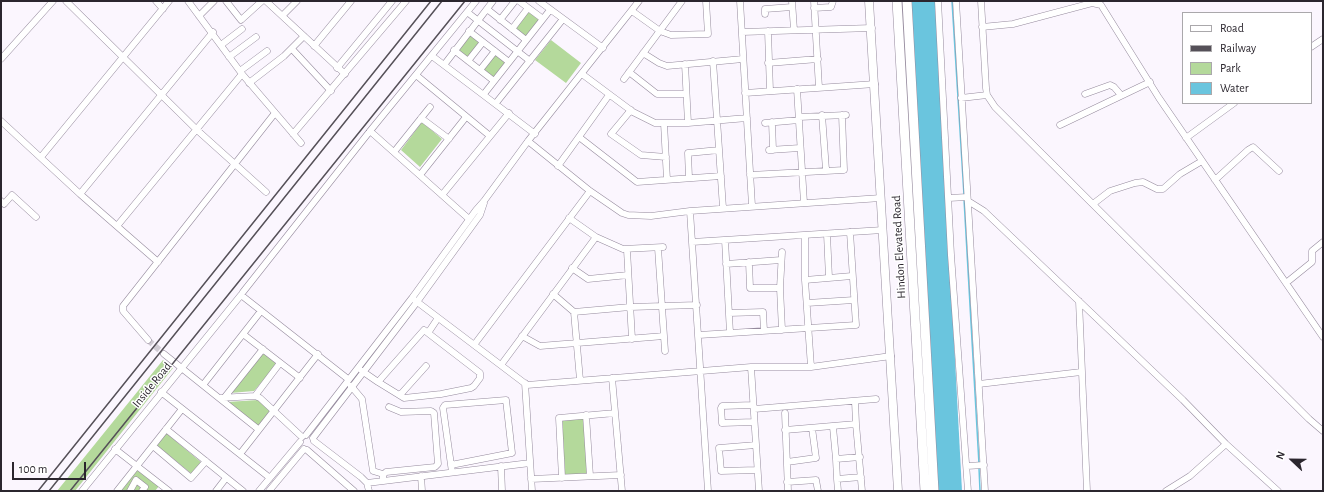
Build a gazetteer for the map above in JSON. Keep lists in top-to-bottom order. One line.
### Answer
{"streets":{"highway":["Hindon Elevated Road"],"street":["Inside Road"]},"legend":["Road","Railway","Park","Water"],"scale_bar":"100 m","north":"left"}
